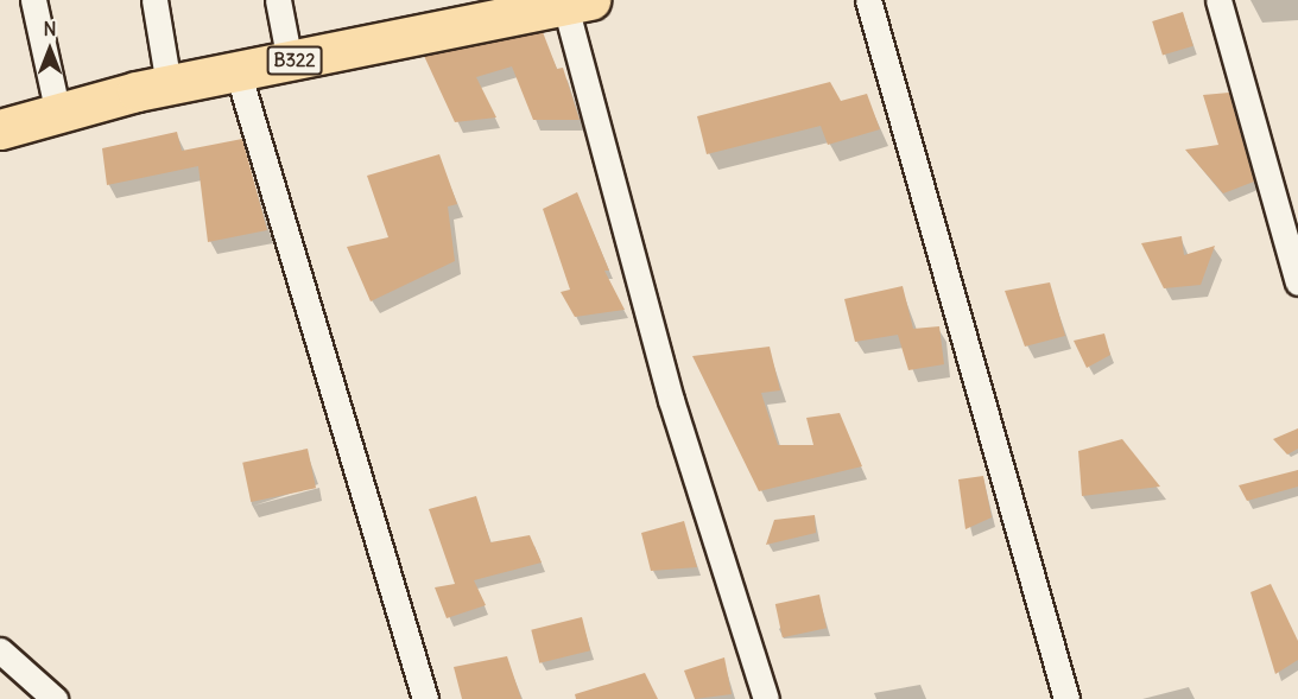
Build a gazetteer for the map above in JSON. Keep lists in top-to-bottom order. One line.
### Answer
{"streets":{"main road":["B322"]},"north":"top"}
